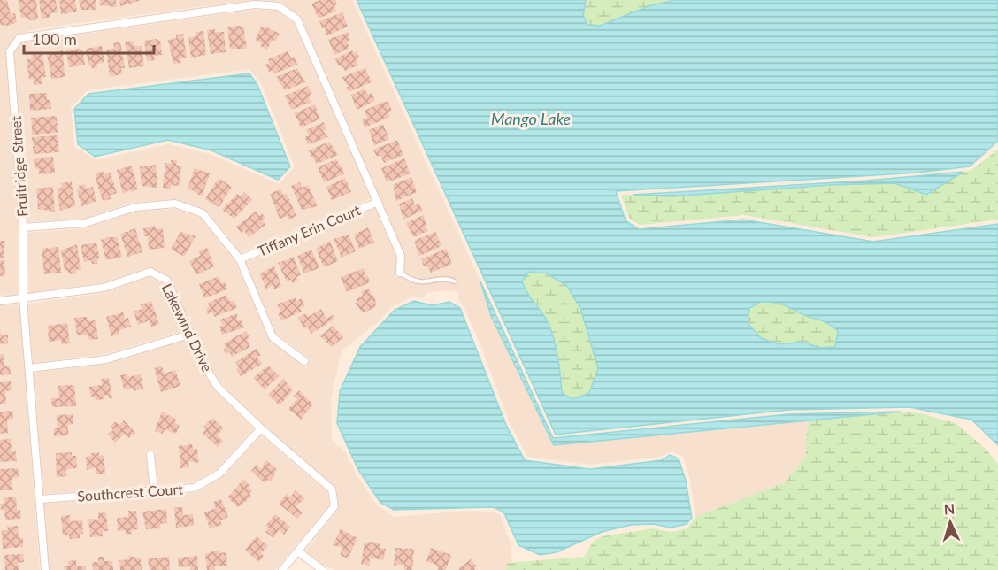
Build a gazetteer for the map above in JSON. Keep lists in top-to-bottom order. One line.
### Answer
{"streets":{"street":["Fruitridge Street","Tiffany Erin Court","Lakewind Drive","Southcrest Court"]},"crossings":[["Fruitridge Street","Tiffany Erin Court"],["Fruitridge Street","Lakewind Drive"],["Fruitridge Street","Southcrest Court"],["Lakewind Drive","Southcrest Court"]],"water":["Mango Lake"],"scale_bar":"100 m","north":"top"}
